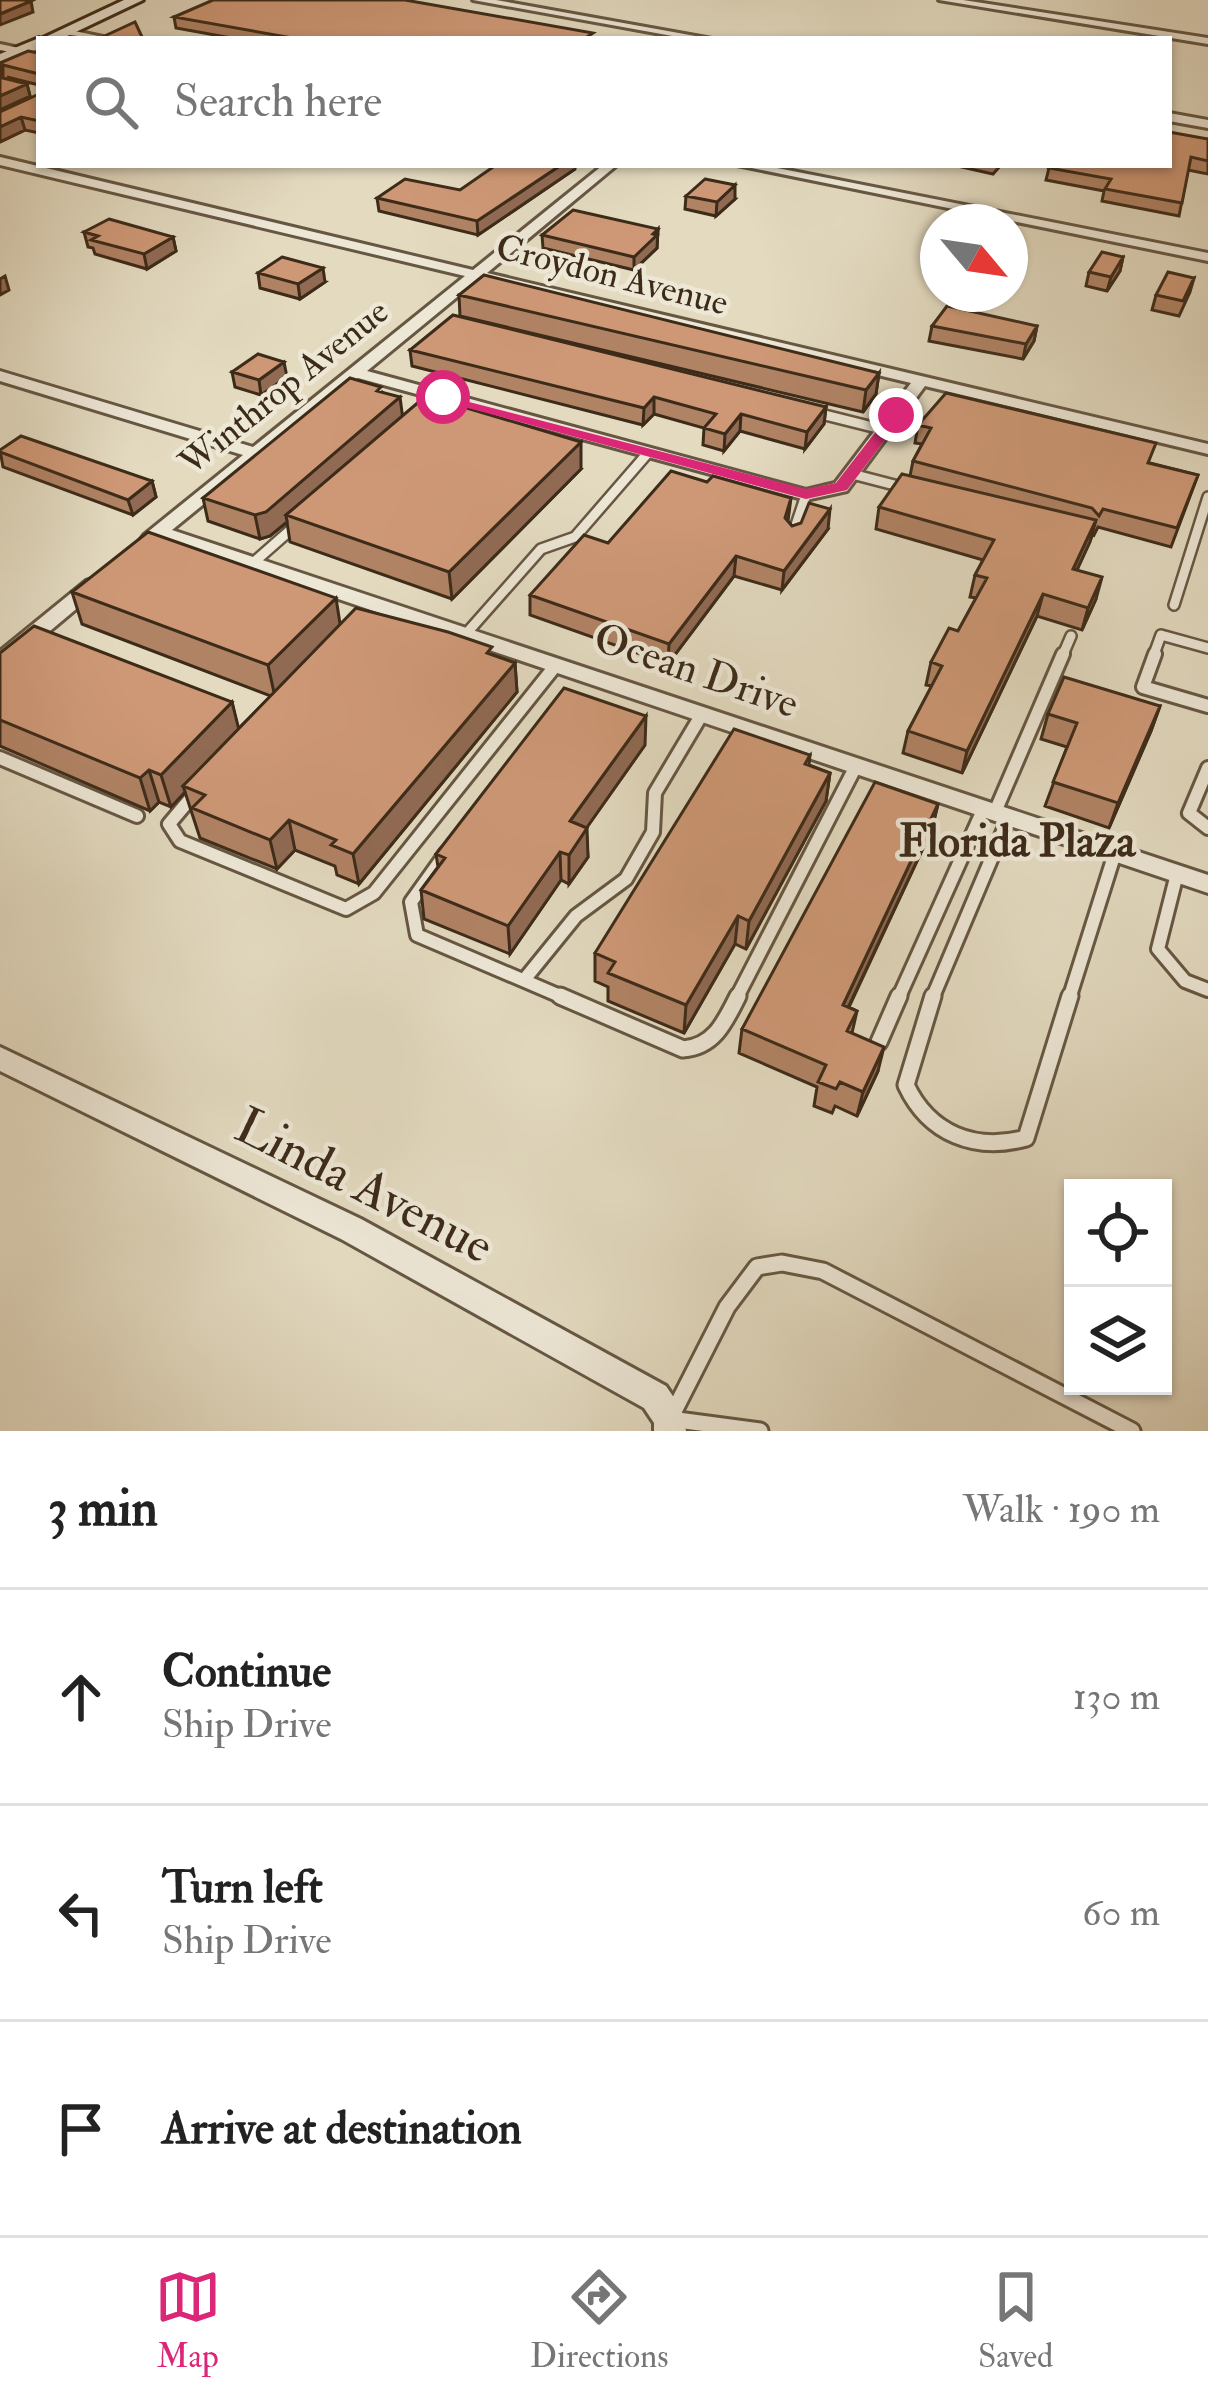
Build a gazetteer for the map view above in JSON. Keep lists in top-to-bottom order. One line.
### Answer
{"streets":{"street":["Croydon Avenue","Winthrop Avenue","Ocean Drive","Linda Avenue"]},"crossings":[["Croydon Avenue","Winthrop Avenue"],["Winthrop Avenue","Ocean Drive"]],"districts":["Florida Plaza"],"north":"bottom right","page":{"search":"Search here","heading":["3 min","Walk · 190 m"],"list":[["Continue","Ship Drive","130 m"],["Turn left","Ship Drive","60 m"],"Arrive at destination"],"nav":["Map","Directions","Saved"]}}
